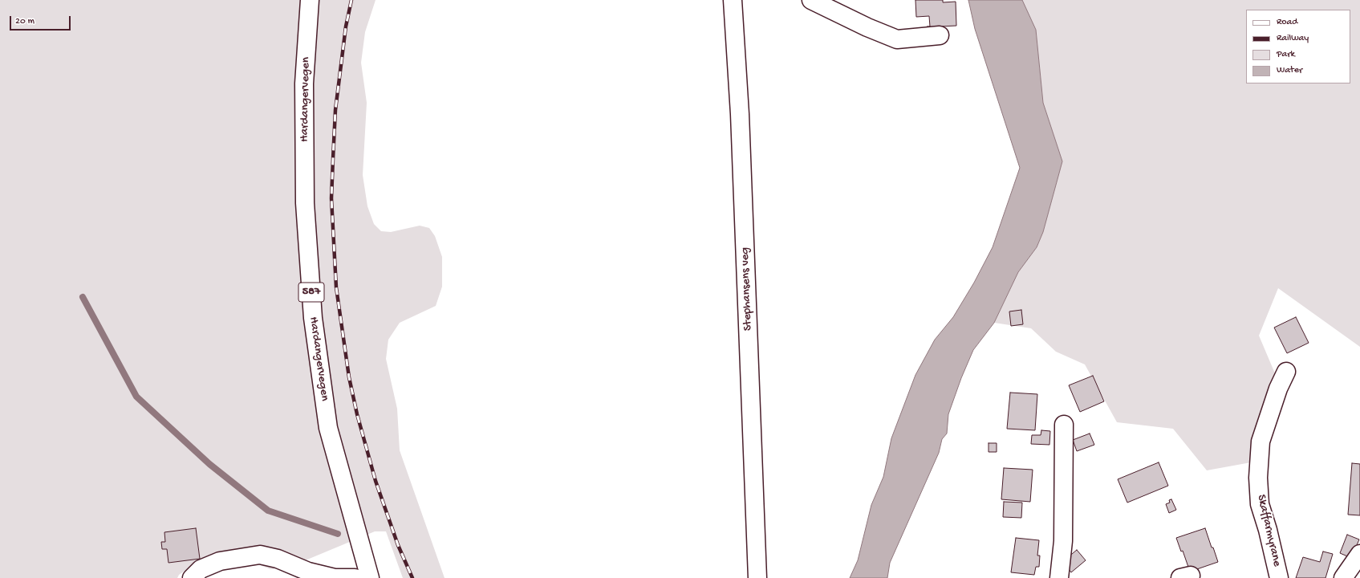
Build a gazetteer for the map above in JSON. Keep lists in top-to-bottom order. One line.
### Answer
{"streets":{"street":["Hardangervegen","Stephansens veg","587","Skaffarmyrane"]},"legend":["Road","Railway","Park","Water"],"scale_bar":"20 m"}
